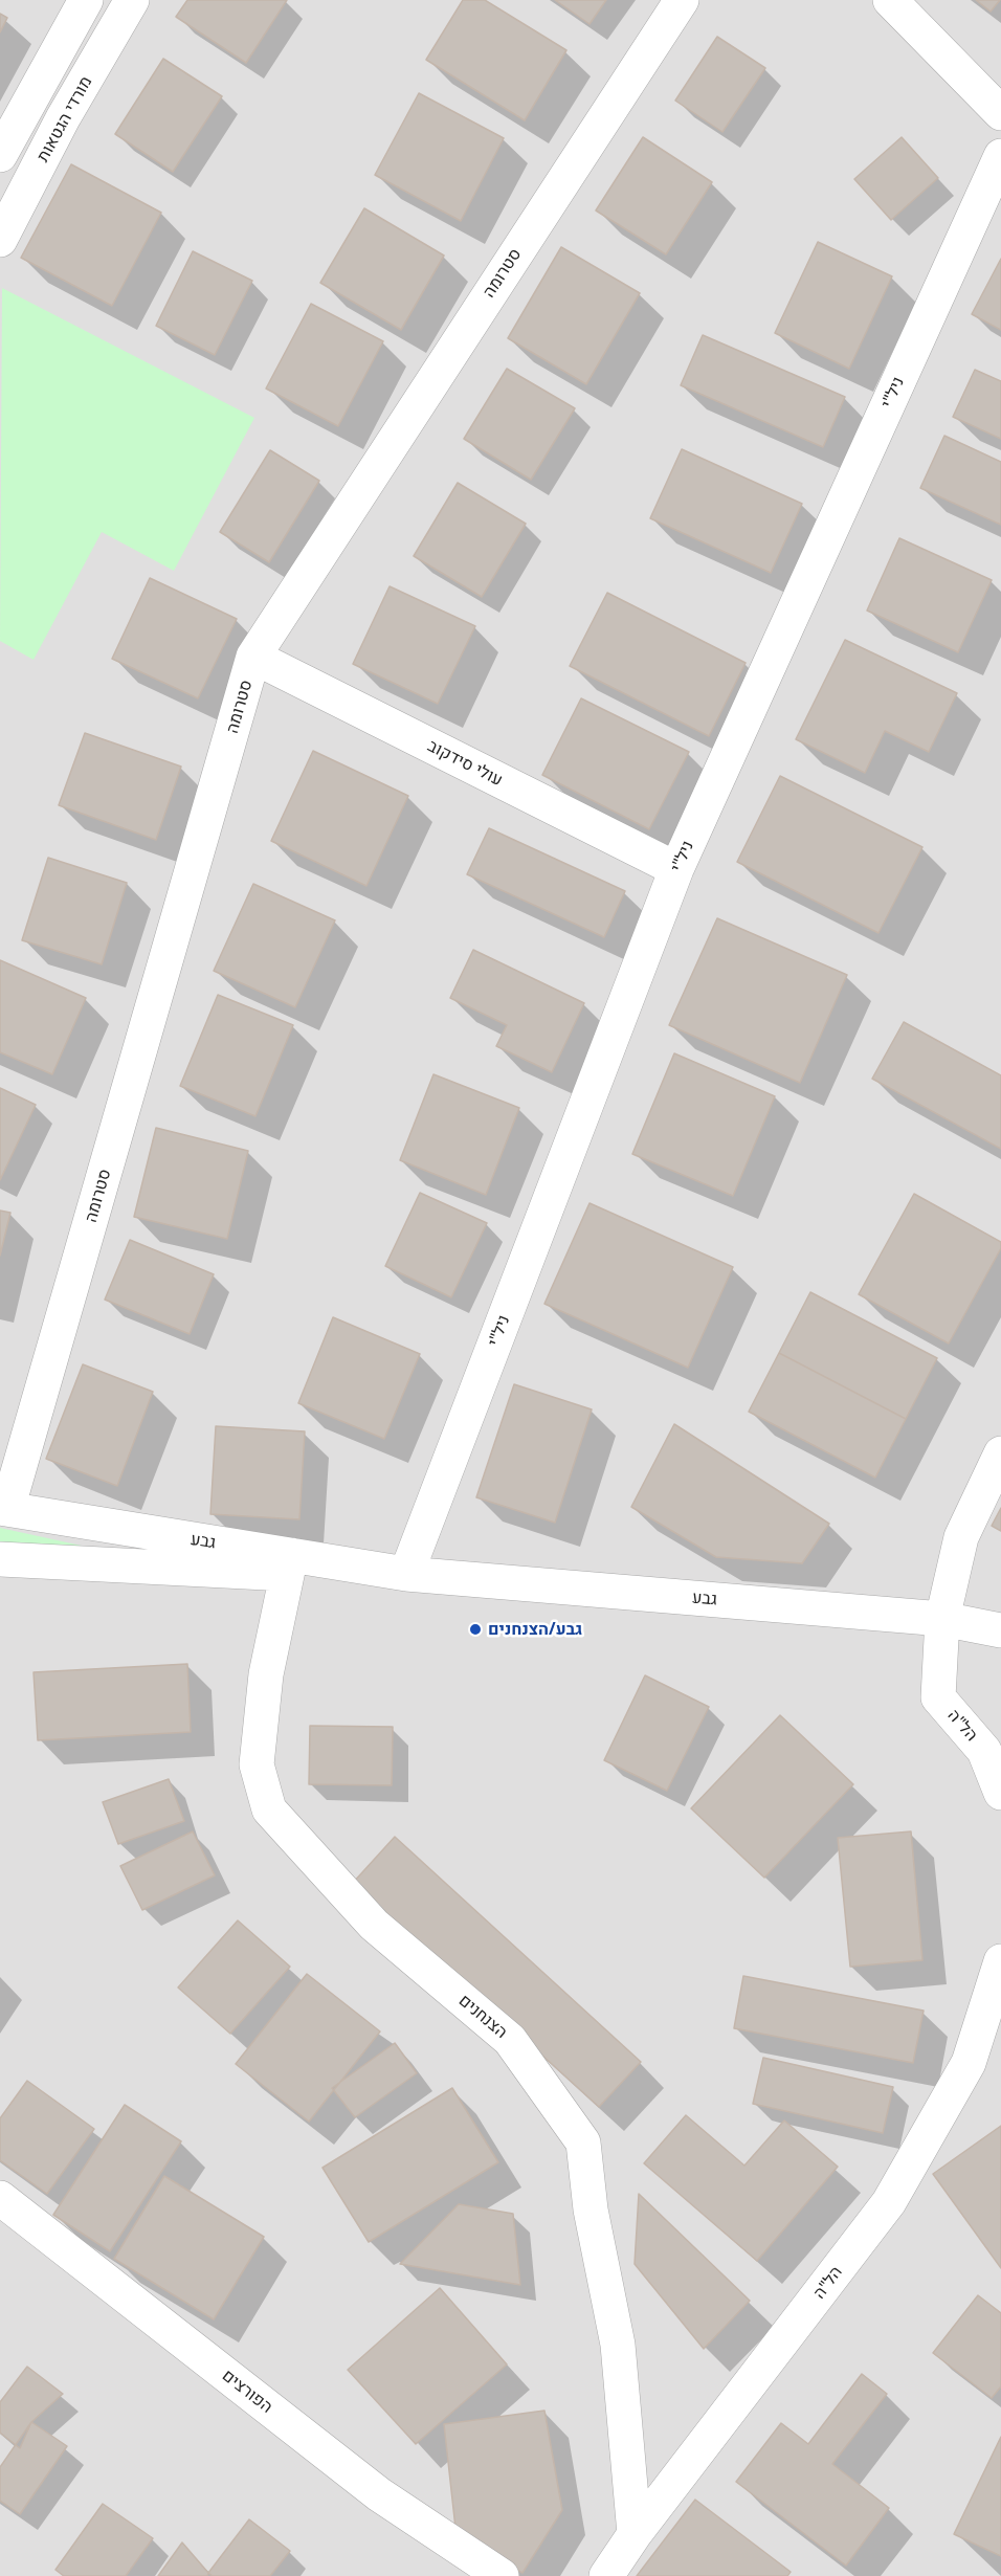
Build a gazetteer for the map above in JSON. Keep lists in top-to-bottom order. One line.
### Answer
{"streets":{"street":["מורדי הגטאות","סטרומה","ניל\"י","עולי סידקוב","גבע","הל\"ה","הצנחנים","הפורצים"]},"crossings":[["סטרומה","עולי סידקוב"],["סטרומה","גבע"],["ניל\"י","עולי סידקוב"],["ניל\"י","גבע"],["גבע","הל\"ה"],["גבע","הצנחנים"],["הל\"ה","הצנחנים"]],"places":["גבע/הצנחנים"]}
